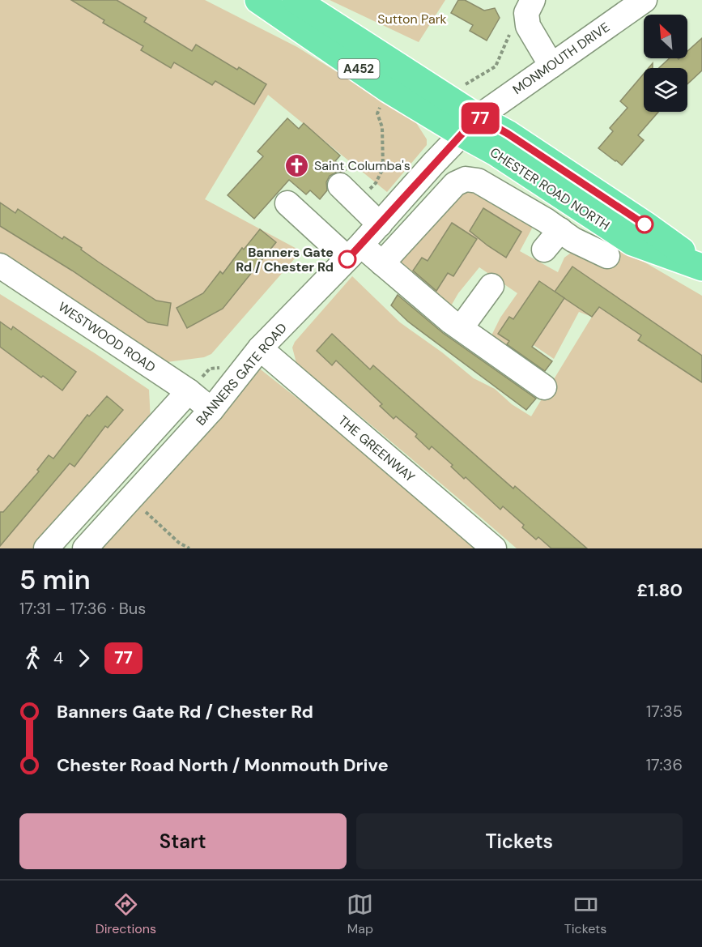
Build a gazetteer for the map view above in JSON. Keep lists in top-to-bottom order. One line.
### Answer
{"streets":{"highway":["A452","CHESTER ROAD NORTH"],"street":["MONMOUTH DRIVE","WESTWOOD ROAD","BANNERS GATE ROAD","THE GREENWAY"]},"crossings":[["MONMOUTH DRIVE","CHESTER ROAD NORTH"],["MONMOUTH DRIVE","BANNERS GATE ROAD"],["CHESTER ROAD NORTH","BANNERS GATE ROAD"],["WESTWOOD ROAD","BANNERS GATE ROAD"],["BANNERS GATE ROAD","THE GREENWAY"]],"parks":["Sutton Park"],"places":{"church":["Saint Columba's"],"other":["Banners Gate Rd / Chester Rd"]},"lines":["bus line 77"],"north":"top left","page":{"on_map":"77","heading":["5 min","17:31 – 17:36 · Bus","£1.80"],"legs":["4","77"],"list":[{"name":"Banners Gate Rd / Chester Rd","value":"17:35"},{"name":"Chester Road North / Monmouth Drive","value":"17:36"}],"buttons":["Start","Tickets"],"tabs":["Directions","Map","Tickets"]}}
